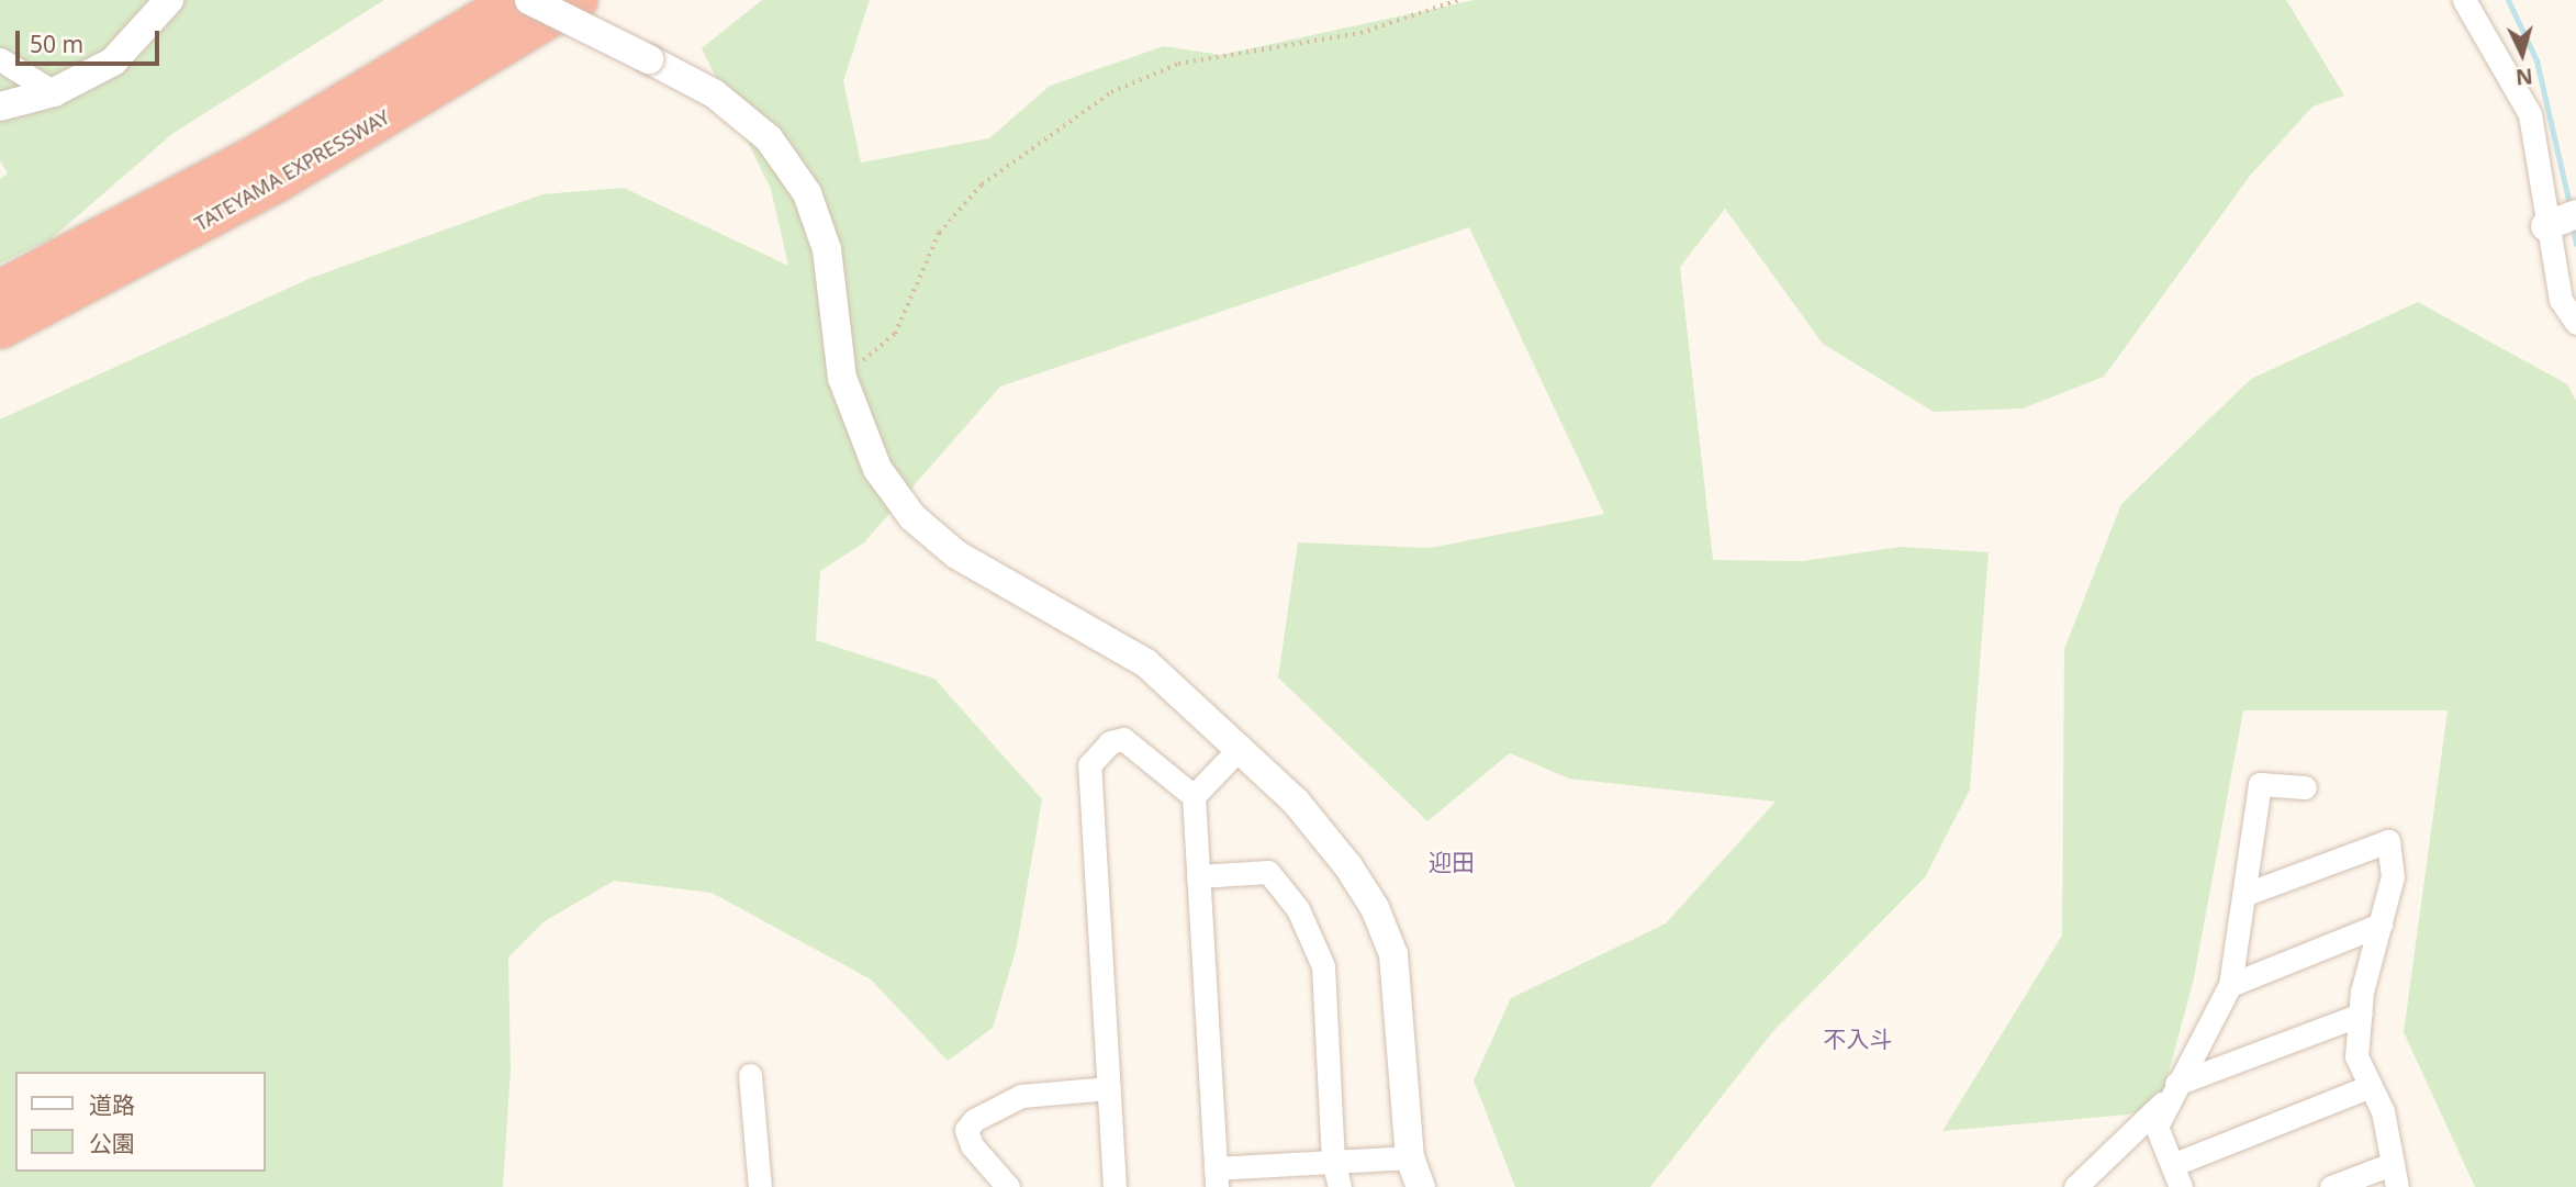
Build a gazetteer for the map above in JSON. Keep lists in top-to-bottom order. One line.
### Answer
{"streets":{"highway":["TATEYAMA EXPRESSWAY"]},"districts":["迎田","不入斗"],"legend":["道路","公園"],"scale_bar":"50 m","north":"bottom"}
